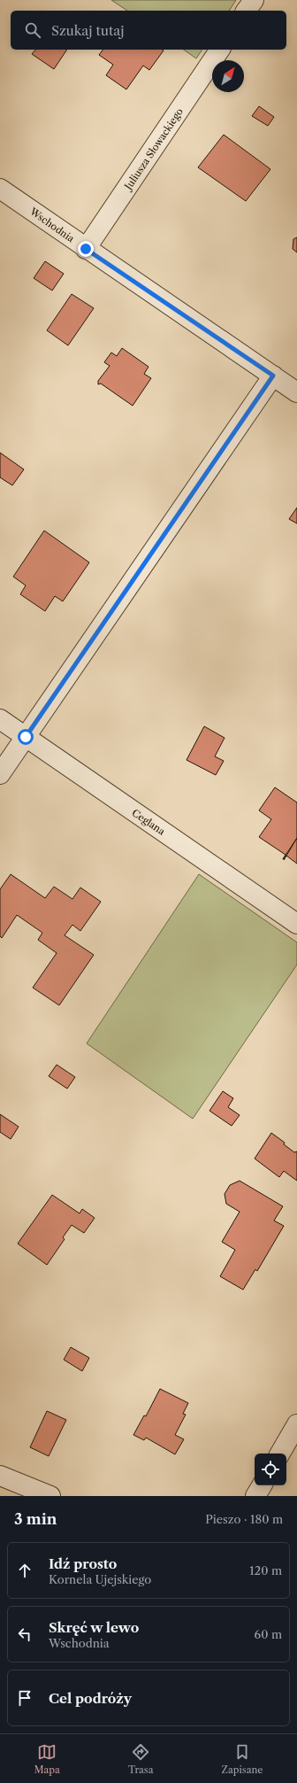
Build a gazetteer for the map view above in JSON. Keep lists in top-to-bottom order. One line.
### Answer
{"streets":{"street":["Juliusza Słowackiego","Wschodnia","Ceglana"]},"crossings":[["Juliusza Słowackiego","Wschodnia"]],"north":"top right","page":{"search":"Szukaj tutaj","heading":["3 min","Pieszo · 180 m"],"list":[["Idź prosto","Kornela Ujejskiego","120 m"],["Skręć w lewo","Wschodnia","60 m"],"Cel podróży"],"nav":["Mapa","Trasa","Zapisane"]}}
